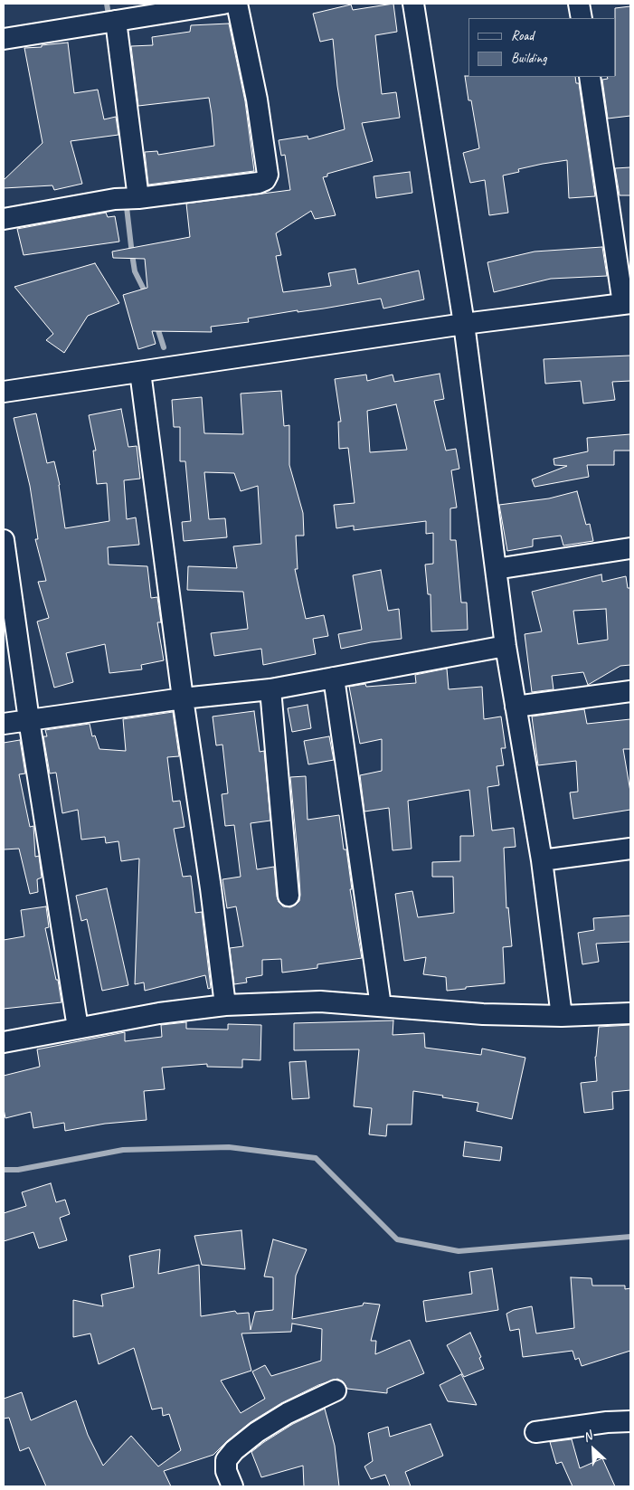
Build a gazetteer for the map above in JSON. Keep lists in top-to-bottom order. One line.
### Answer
{"legend":["Road","Building"],"north":"top left"}
